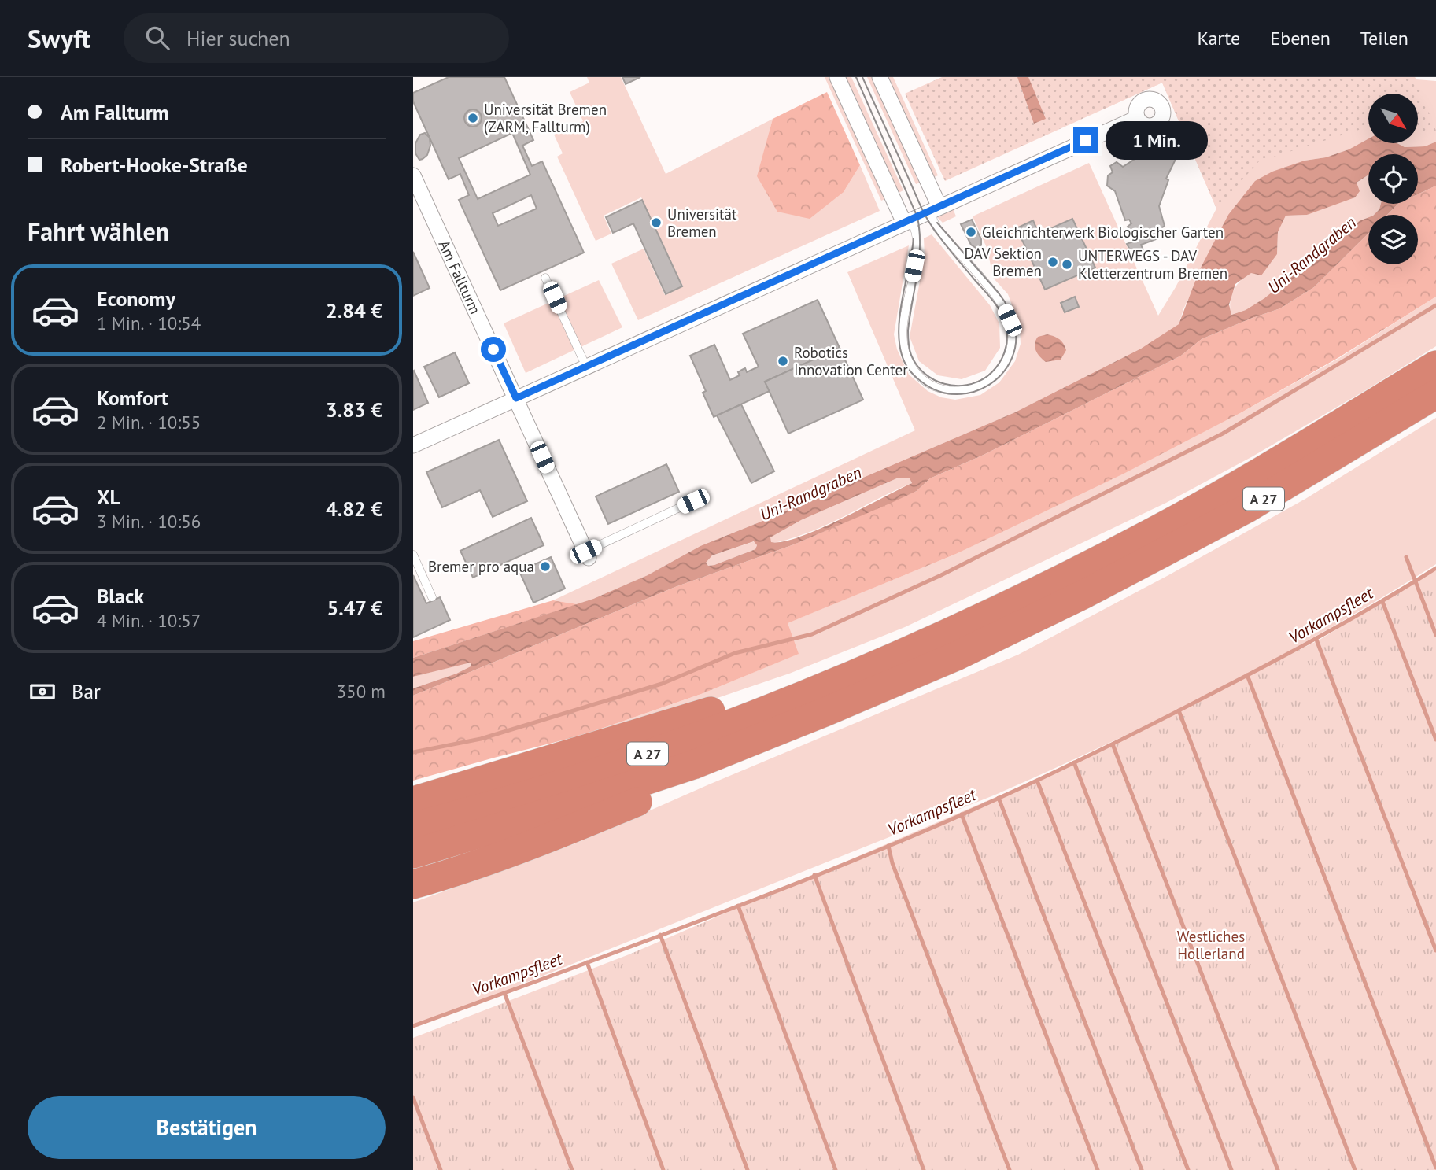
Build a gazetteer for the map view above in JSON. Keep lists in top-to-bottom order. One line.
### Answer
{"streets":{"highway":["A 27"],"street":["Am Fallturm"]},"water":["Uni-Randgraben","Vorkampsfleet"],"parks":["Westliches Hollerland"],"places":["Universität Bremen (ZARM, Fallturm)","Universität Bremen","Gleichrichterwerk Biologischer Garten","DAV Sektion Bremen","UNTERWEGS - DAV Kletterzentrum Bremen","Robotics Innovation Center","Bremer pro aqua"],"north":"bottom right","page":{"header":"Swyft","search":"Hier suchen","nav":["Karte","Ebenen","Teilen"],"banner":["Am Fallturm","Robert-Hooke-Straße"],"bubble":"1 Min.","heading":"Fahrt wählen","list":[{"name":"Economy","note":"1 Min. · 10:54","value":"2.84 €"},{"name":"Komfort","note":"2 Min. · 10:55","value":"3.83 €"},{"name":"XL","note":"3 Min. · 10:56","value":"4.82 €"},{"name":"Black","note":"4 Min. · 10:57","value":"5.47 €"}],"pay":["Bar","350 m"],"buttons":"Bestätigen"}}
